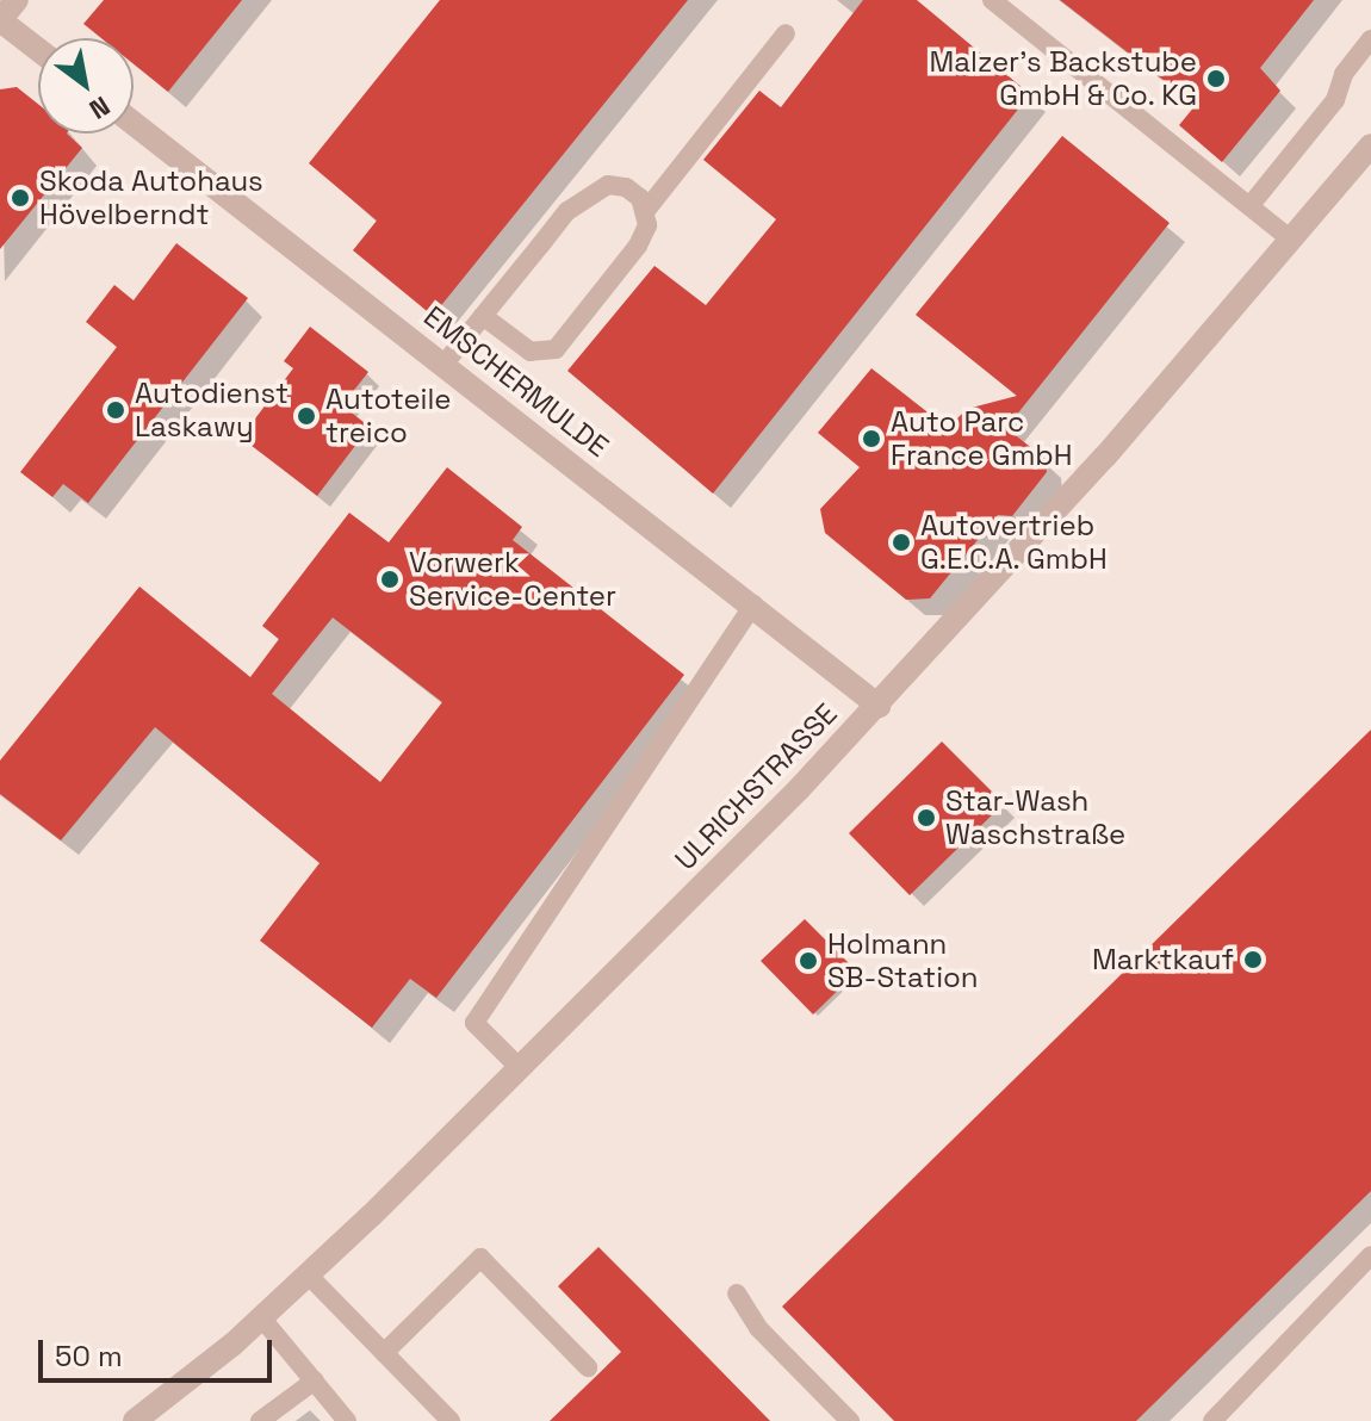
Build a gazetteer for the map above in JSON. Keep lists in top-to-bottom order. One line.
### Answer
{"streets":{"street":["EMSCHERMULDE","ULRICHSTRASSE"]},"crossings":[["EMSCHERMULDE","ULRICHSTRASSE"]],"places":["Malzer's Backstube GmbH & Co. KG","Skoda Autohaus Hövelberndt","Autodienst Laskawy","Autoteile treico","Auto Parc France GmbH","Autovertrieb G.E.C.A. GmbH","Vorwerk Service-Center","Star-Wash Waschstraße","Marktkauf","Holmann SB-Station"],"scale_bar":"50 m","north":"bottom right"}
